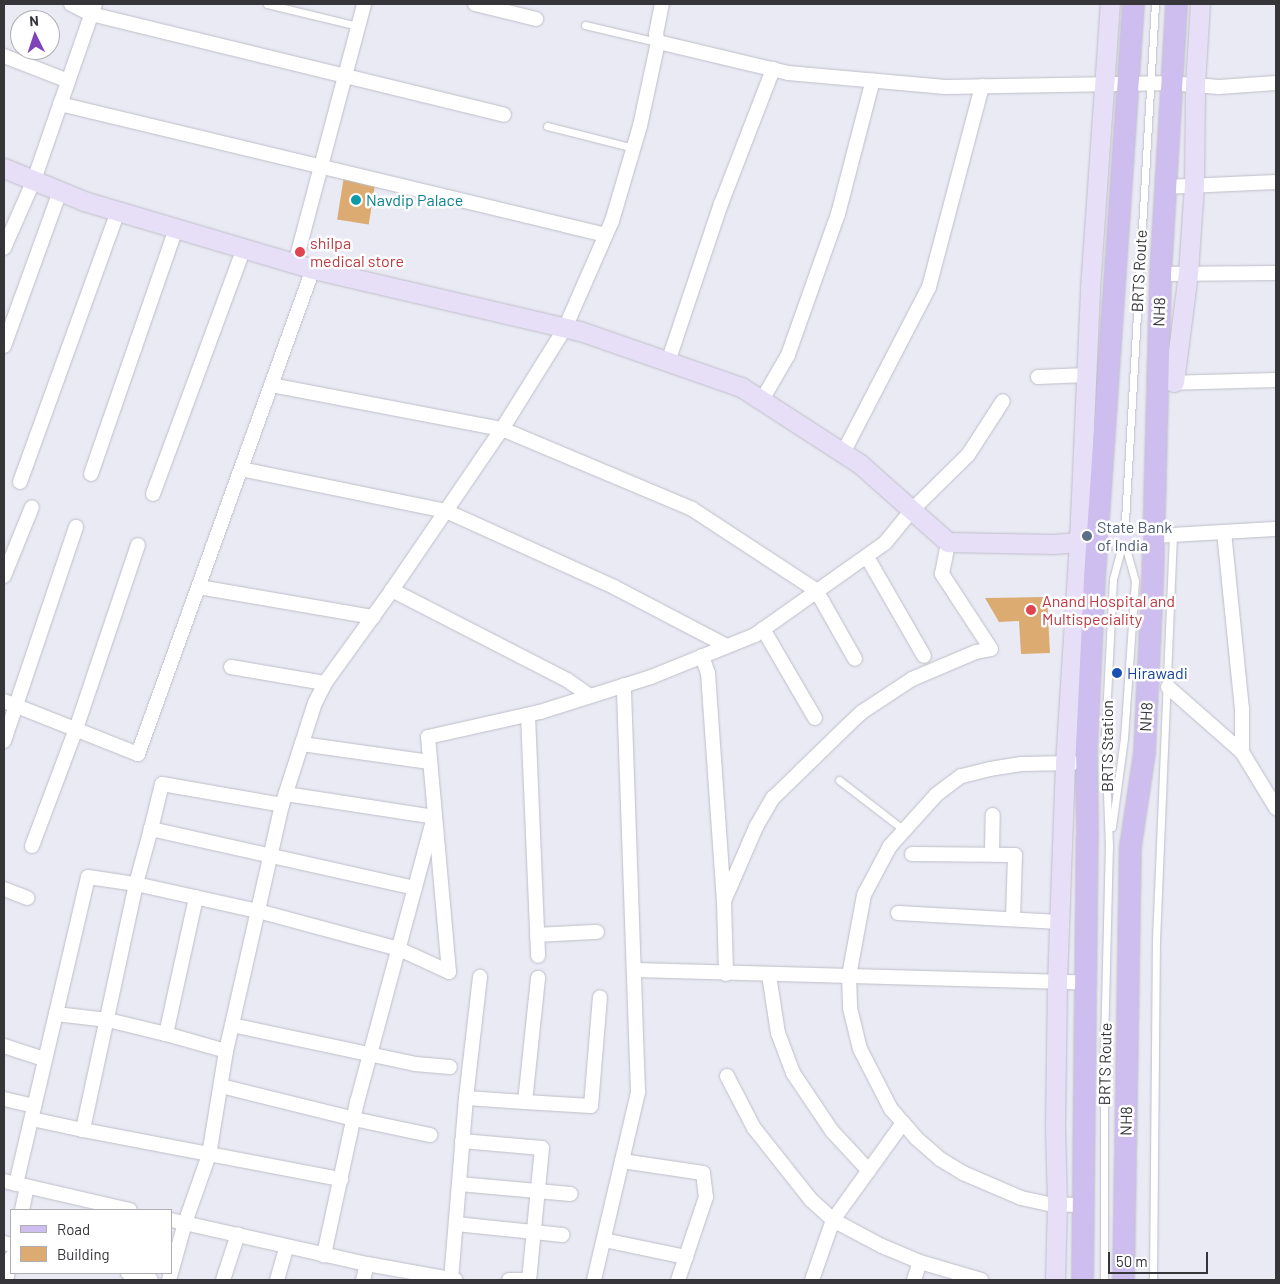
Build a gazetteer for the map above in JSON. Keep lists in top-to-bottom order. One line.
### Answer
{"streets":{"main road":["NH8"],"lane":["BRTS Route","BRTS Station"]},"crossings":[["BRTS Route","BRTS Station"]],"places":["Navdip Palace","shilpa medical store","State Bank of India","Anand Hospital and Multispeciality","Hirawadi"],"legend":["Road","Building"],"scale_bar":"50 m","north":"top"}
